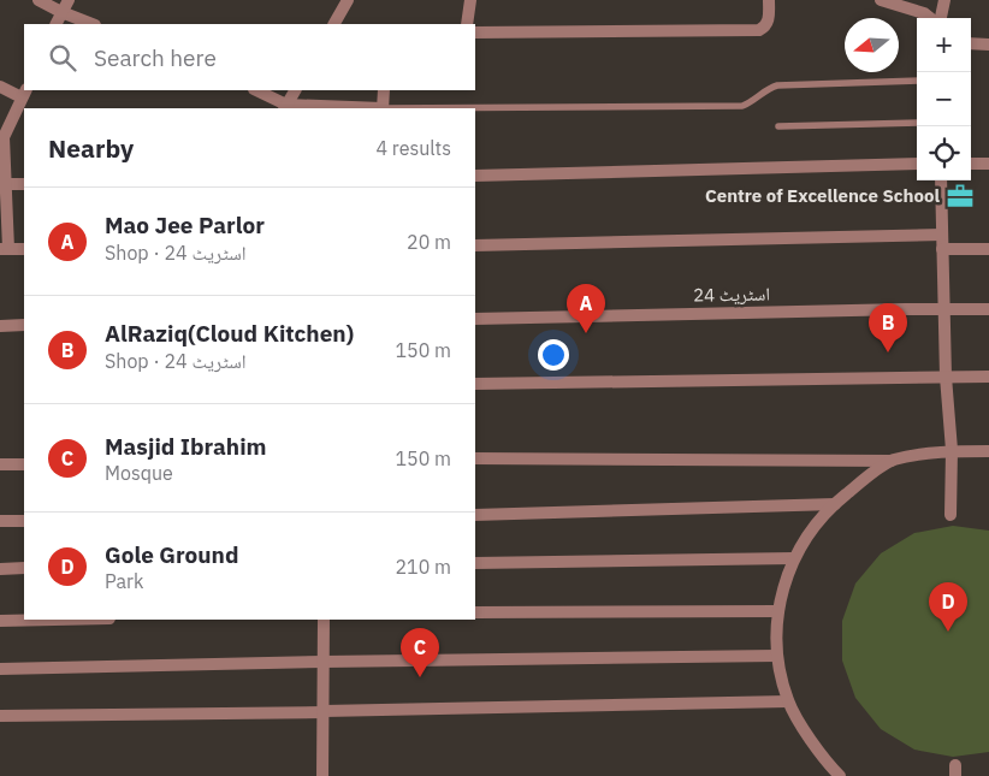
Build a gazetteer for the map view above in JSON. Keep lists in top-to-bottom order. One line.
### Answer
{"streets":{"street":["اسٹریٹ 24"]},"places":{"office":["Centre of Excellence School"]},"north":"left","page":{"map_buttons":["+","−"],"search":"Search here","heading":["Nearby","4 results"],"list":[{"mark":"A","name":"Mao Jee Parlor","note":"Shop · اسٹریٹ 24","value":"20 m"},{"mark":"B","name":"AlRaziq(Cloud Kitchen)","note":"Shop · اسٹریٹ 24","value":"150 m"},{"mark":"C","name":"Masjid Ibrahim","note":"Mosque","value":"150 m"},{"mark":"D","name":"Gole Ground","note":"Park","value":"210 m"}],"pins":["A","B","D","C"]}}
